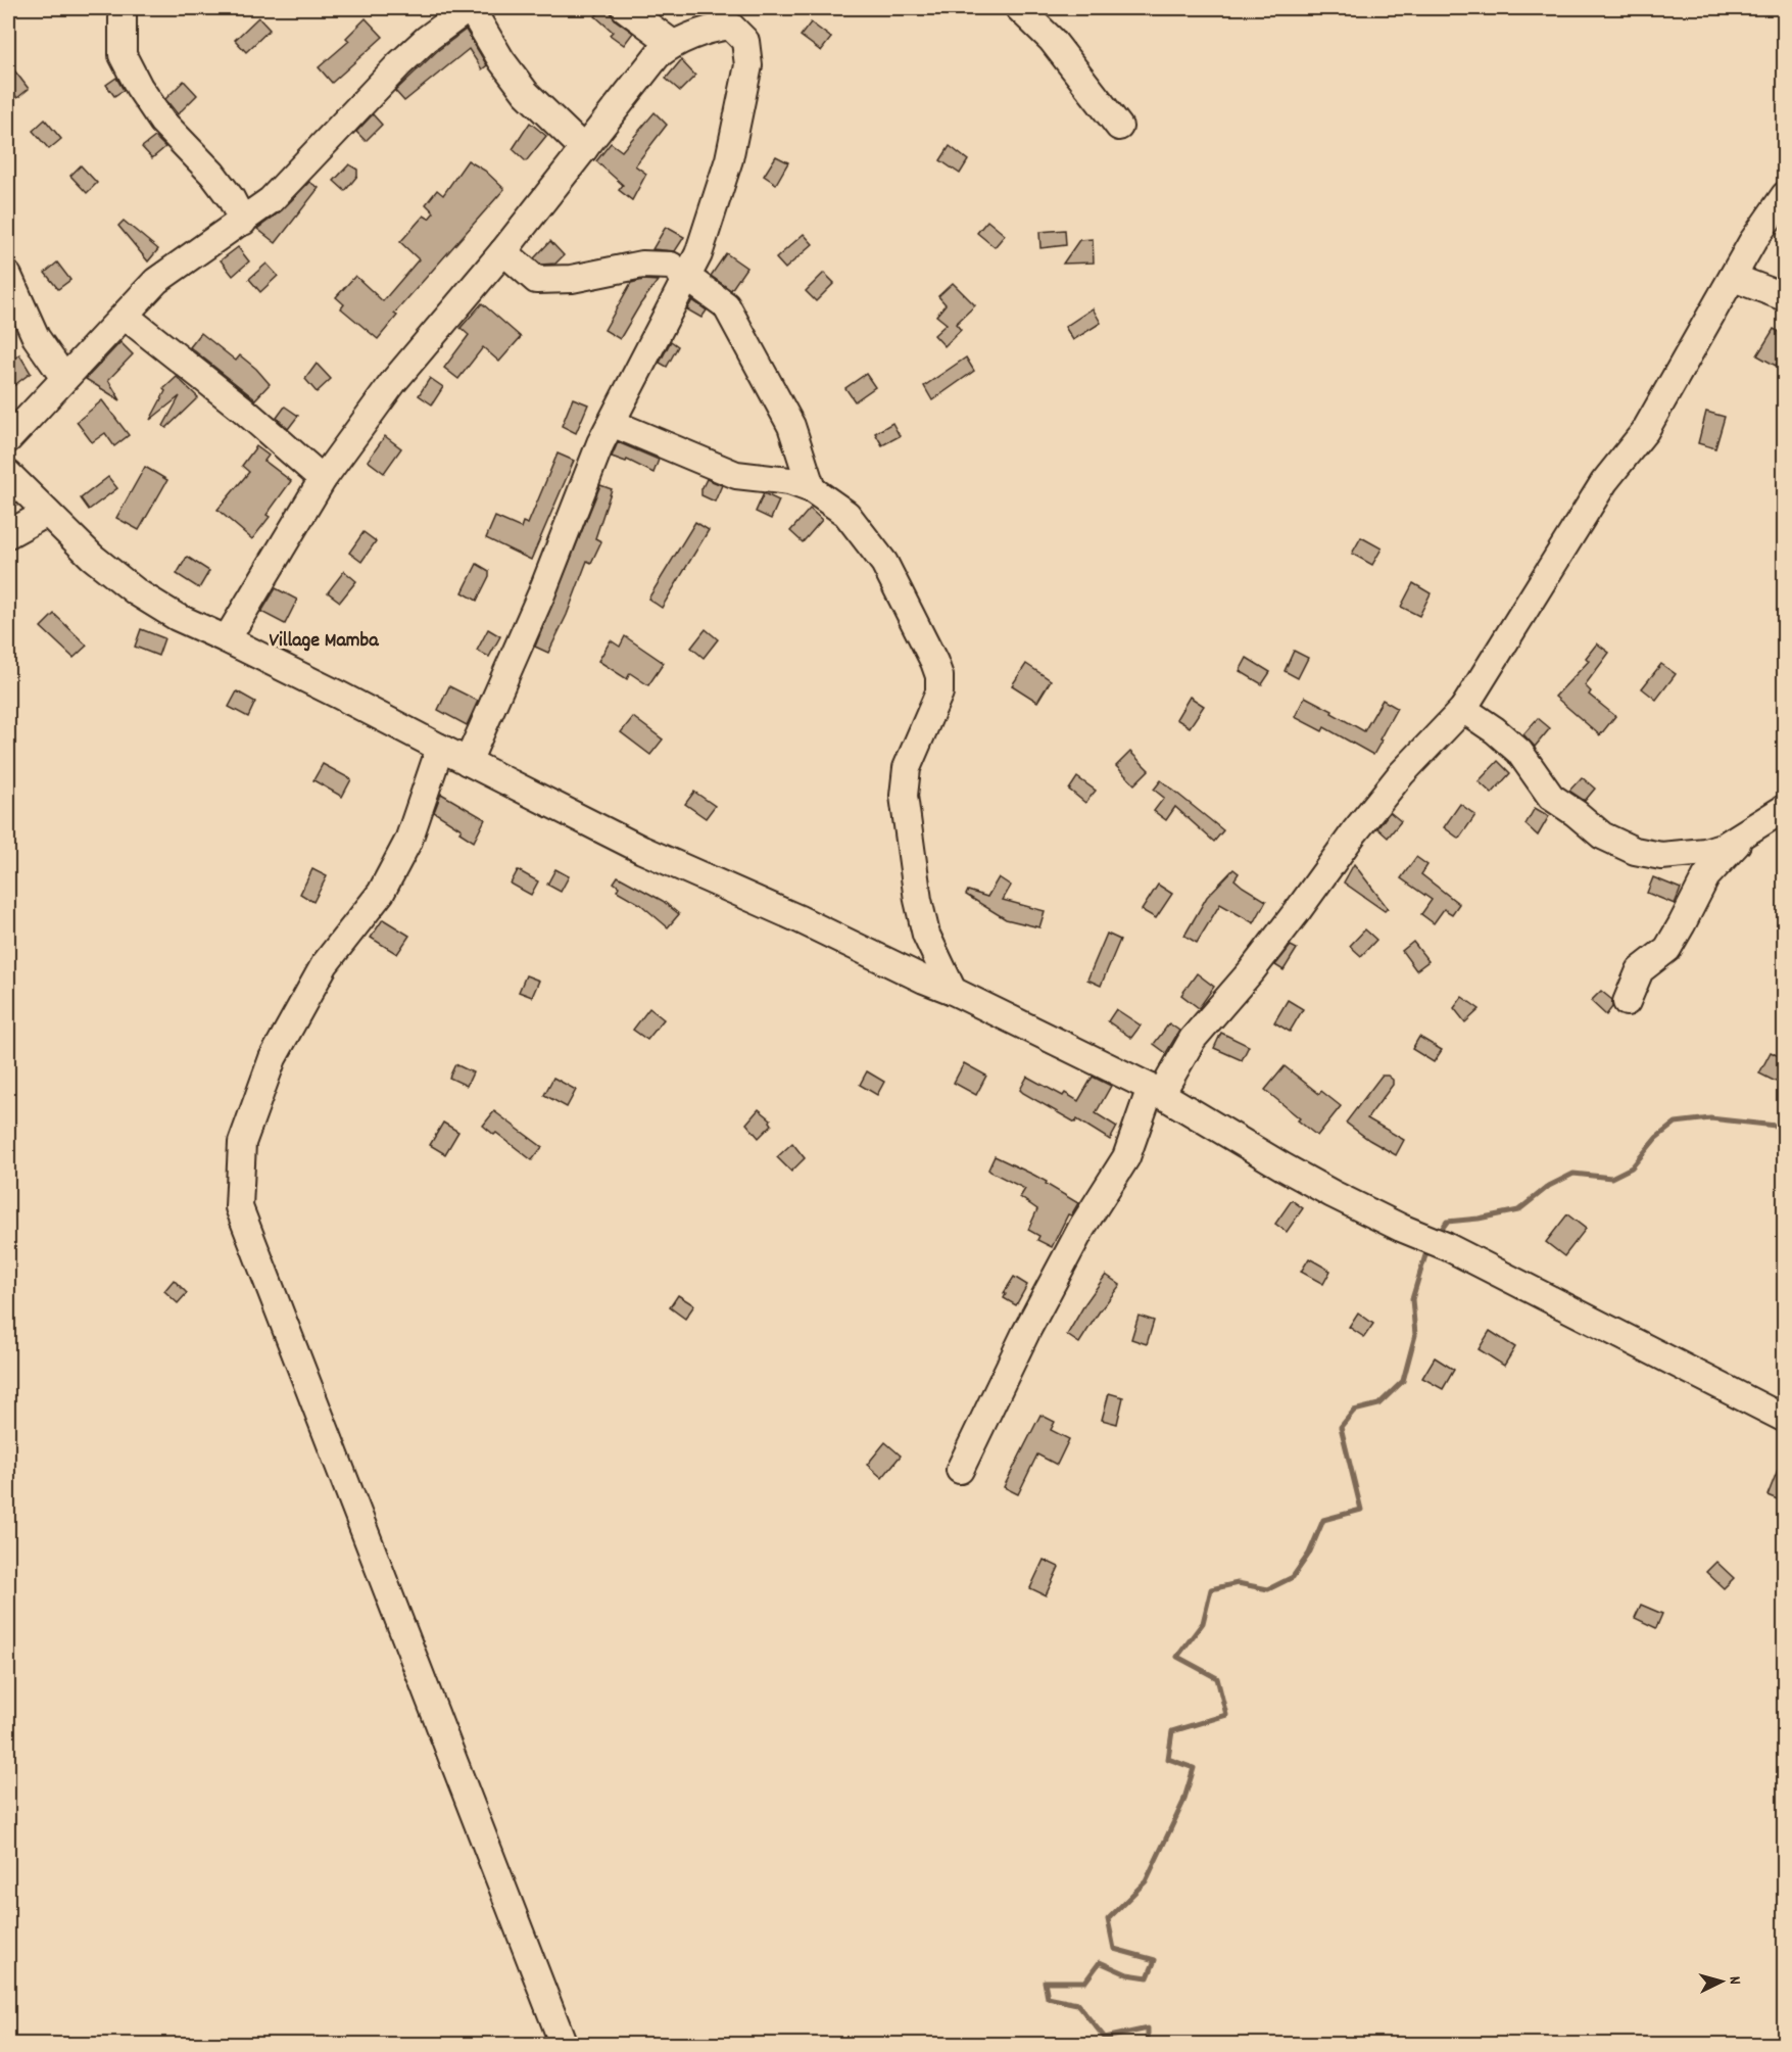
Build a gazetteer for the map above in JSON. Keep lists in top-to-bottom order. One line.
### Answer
{"districts":["Village Mamba"],"north":"right"}
